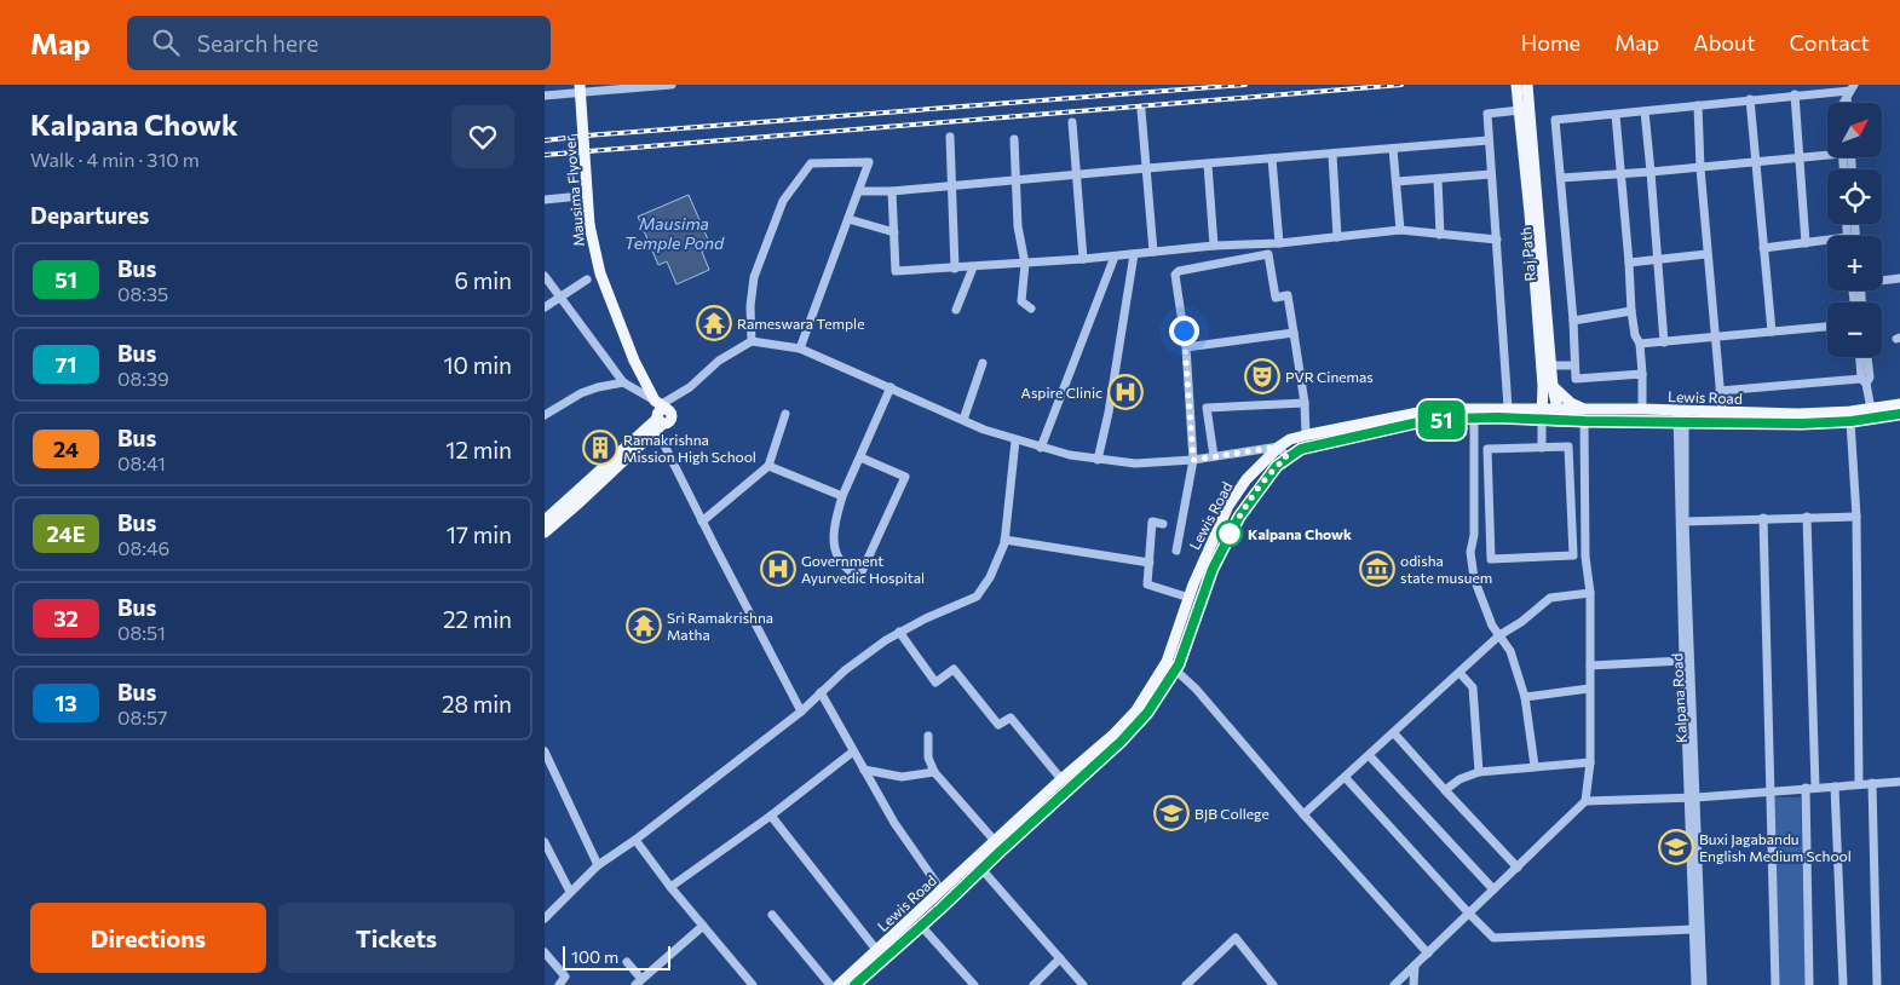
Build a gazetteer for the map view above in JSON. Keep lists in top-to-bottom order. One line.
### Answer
{"streets":{"main road":["Mausima Flyover","Raj Path","Lewis Road"],"street":["Kalpana Road"]},"crossings":[["Raj Path","Lewis Road"],["Lewis Road","Kalpana Road"]],"water":["Mausima Temple Pond"],"places":{"temple":["Rameswara Temple","Sri Ramakrishna Matha"],"theatre":["PVR Cinemas"],"hospital":["Aspire Clinic","Government Ayurvedic Hospital"],"building":["Ramakrishna Mission High School"],"other":["Kalpana Chowk"],"museum":["odisha state musuem"],"school or university":["BJB College","Buxi Jagabandu English Medium School"]},"lines":["bus line 51"],"scale_bar":"100 m","north":"top right","page":{"header":"Map","search":"Search here","nav":["Home","Map","About","Contact"],"heading":[["Kalpana Chowk","Walk · 4 min · 310 m"],"Departures"],"on_map":"51","map_buttons":["+","−"],"list":[{"mark":"51","name":"Bus","note":"08:35","value":"6 min"},{"mark":"71","name":"Bus","note":"08:39","value":"10 min"},{"mark":"24","name":"Bus","note":"08:41","value":"12 min"},{"mark":"24E","name":"Bus","note":"08:46","value":"17 min"},{"mark":"32","name":"Bus","note":"08:51","value":"22 min"},{"mark":"13","name":"Bus","note":"08:57","value":"28 min"}],"buttons":["Directions","Tickets"],"scale":"100 m"}}
